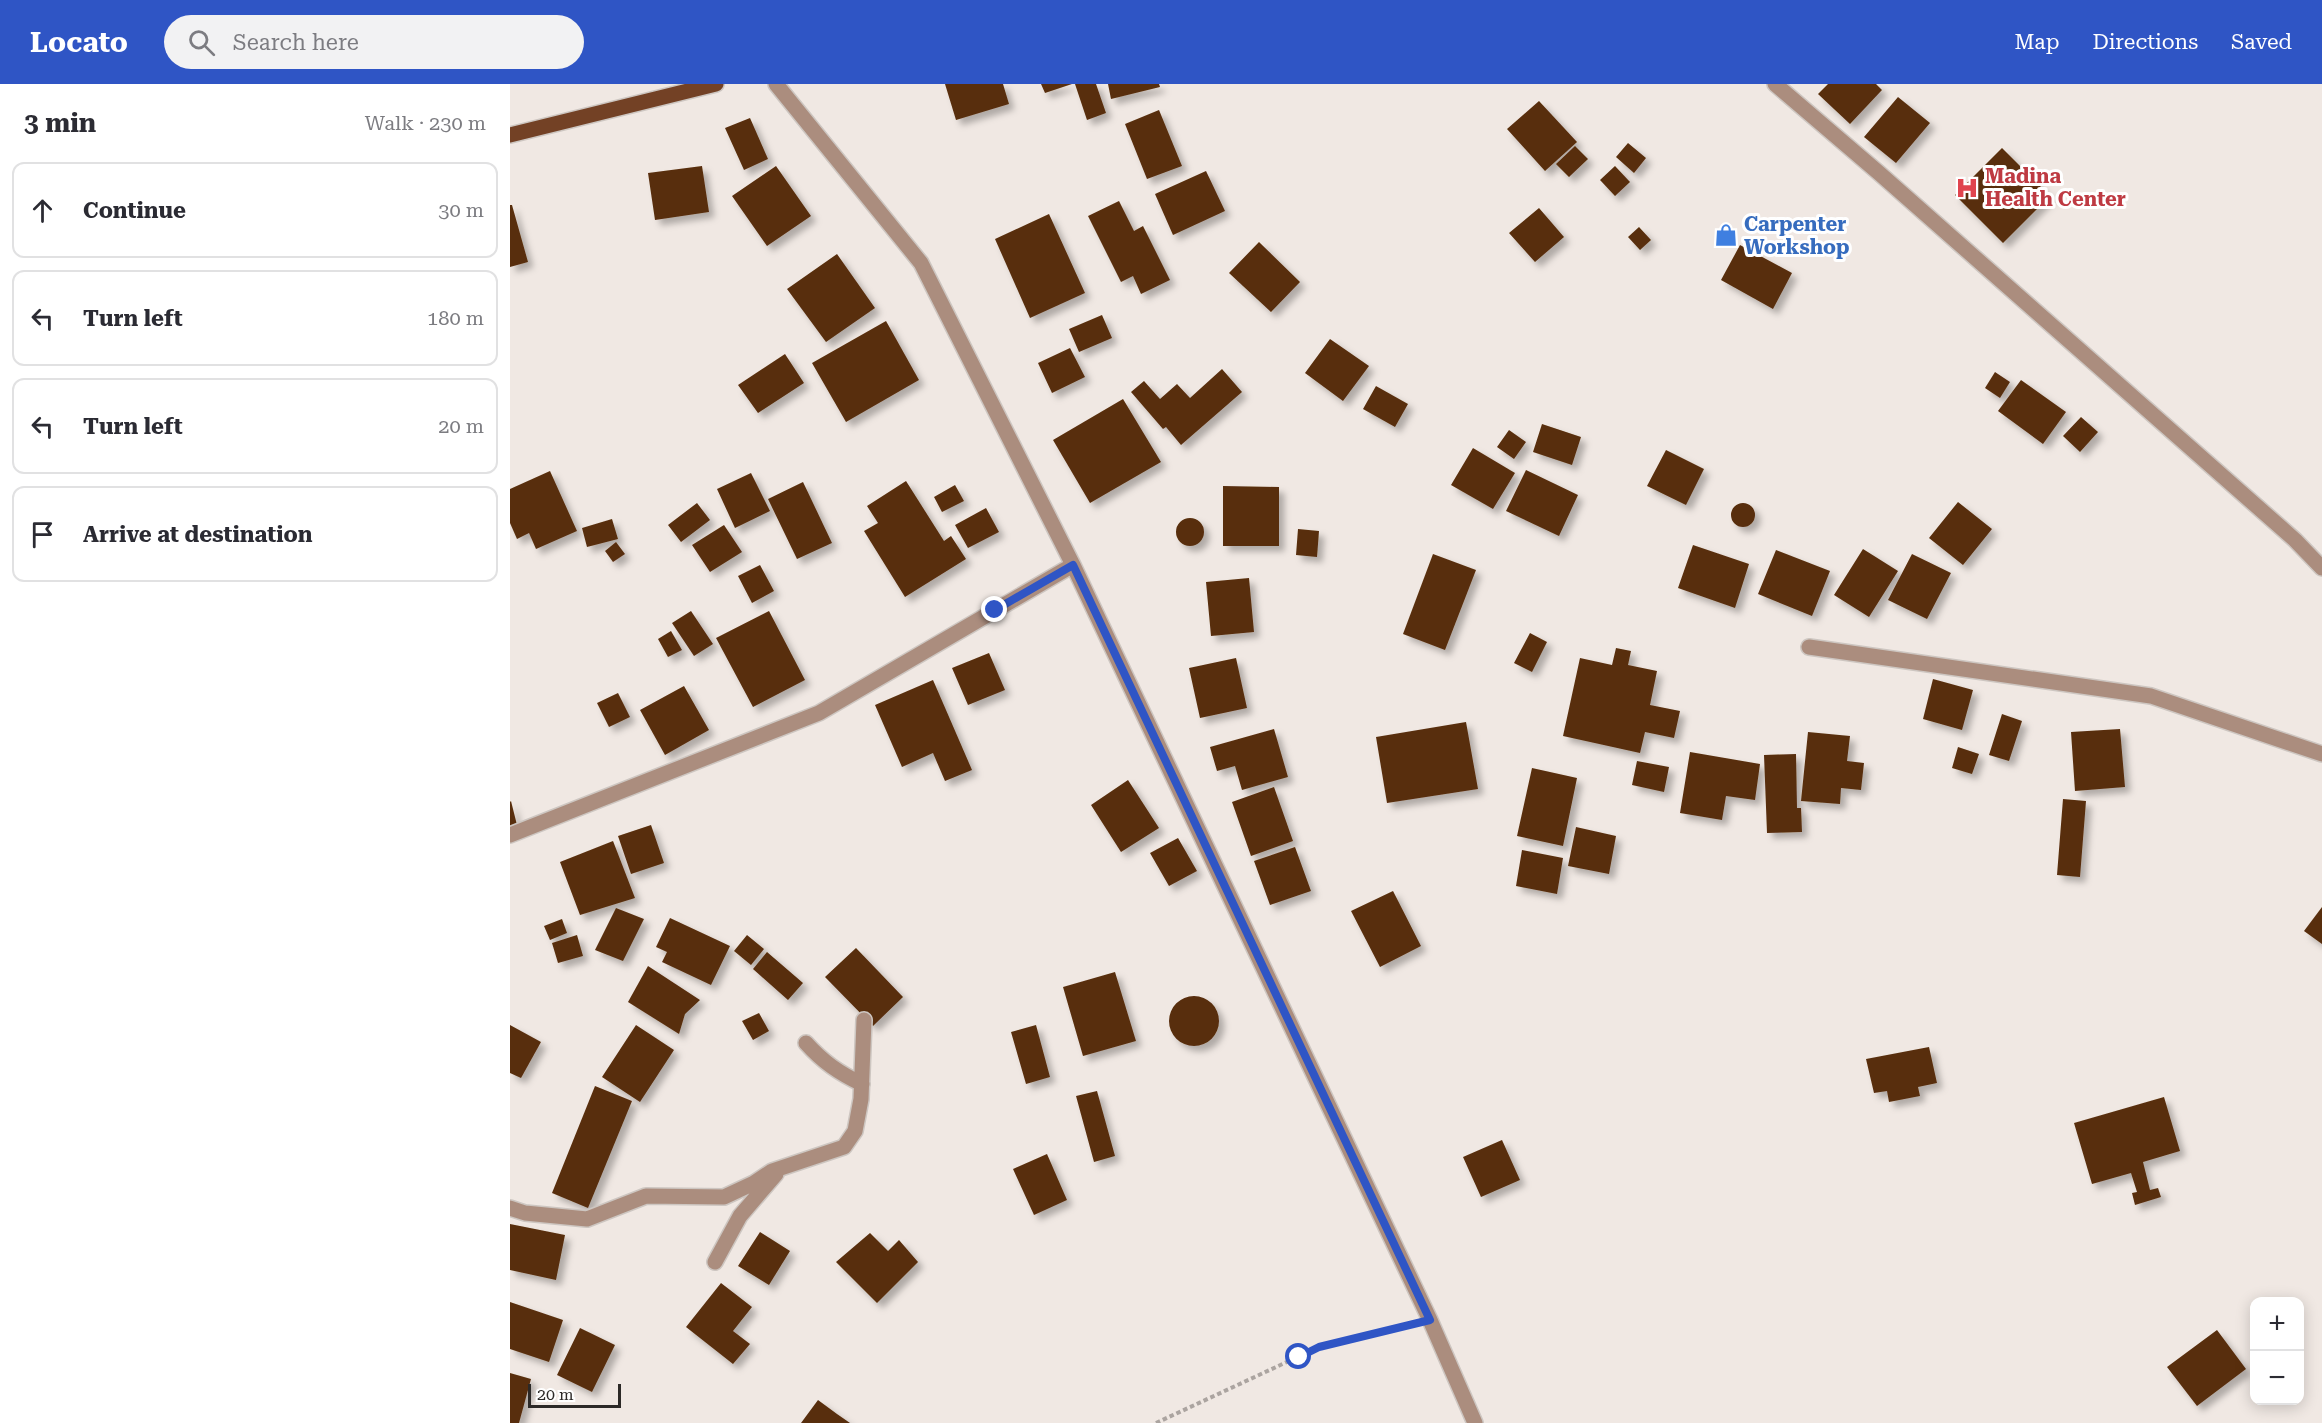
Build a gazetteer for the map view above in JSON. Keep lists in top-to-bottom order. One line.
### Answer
{"places":{"hospital":["Madina Health Center"],"shop":["Carpenter Workshop"]},"scale_bar":"20 m","page":{"header":"Locato","search":"Search here","nav":["Map","Directions","Saved"],"heading":["3 min","Walk · 230 m"],"list":[["Continue","30 m"],["Turn left","180 m"],["Turn left","20 m"],"Arrive at destination"],"map_buttons":["+","−"],"scale":"20 m"}}
